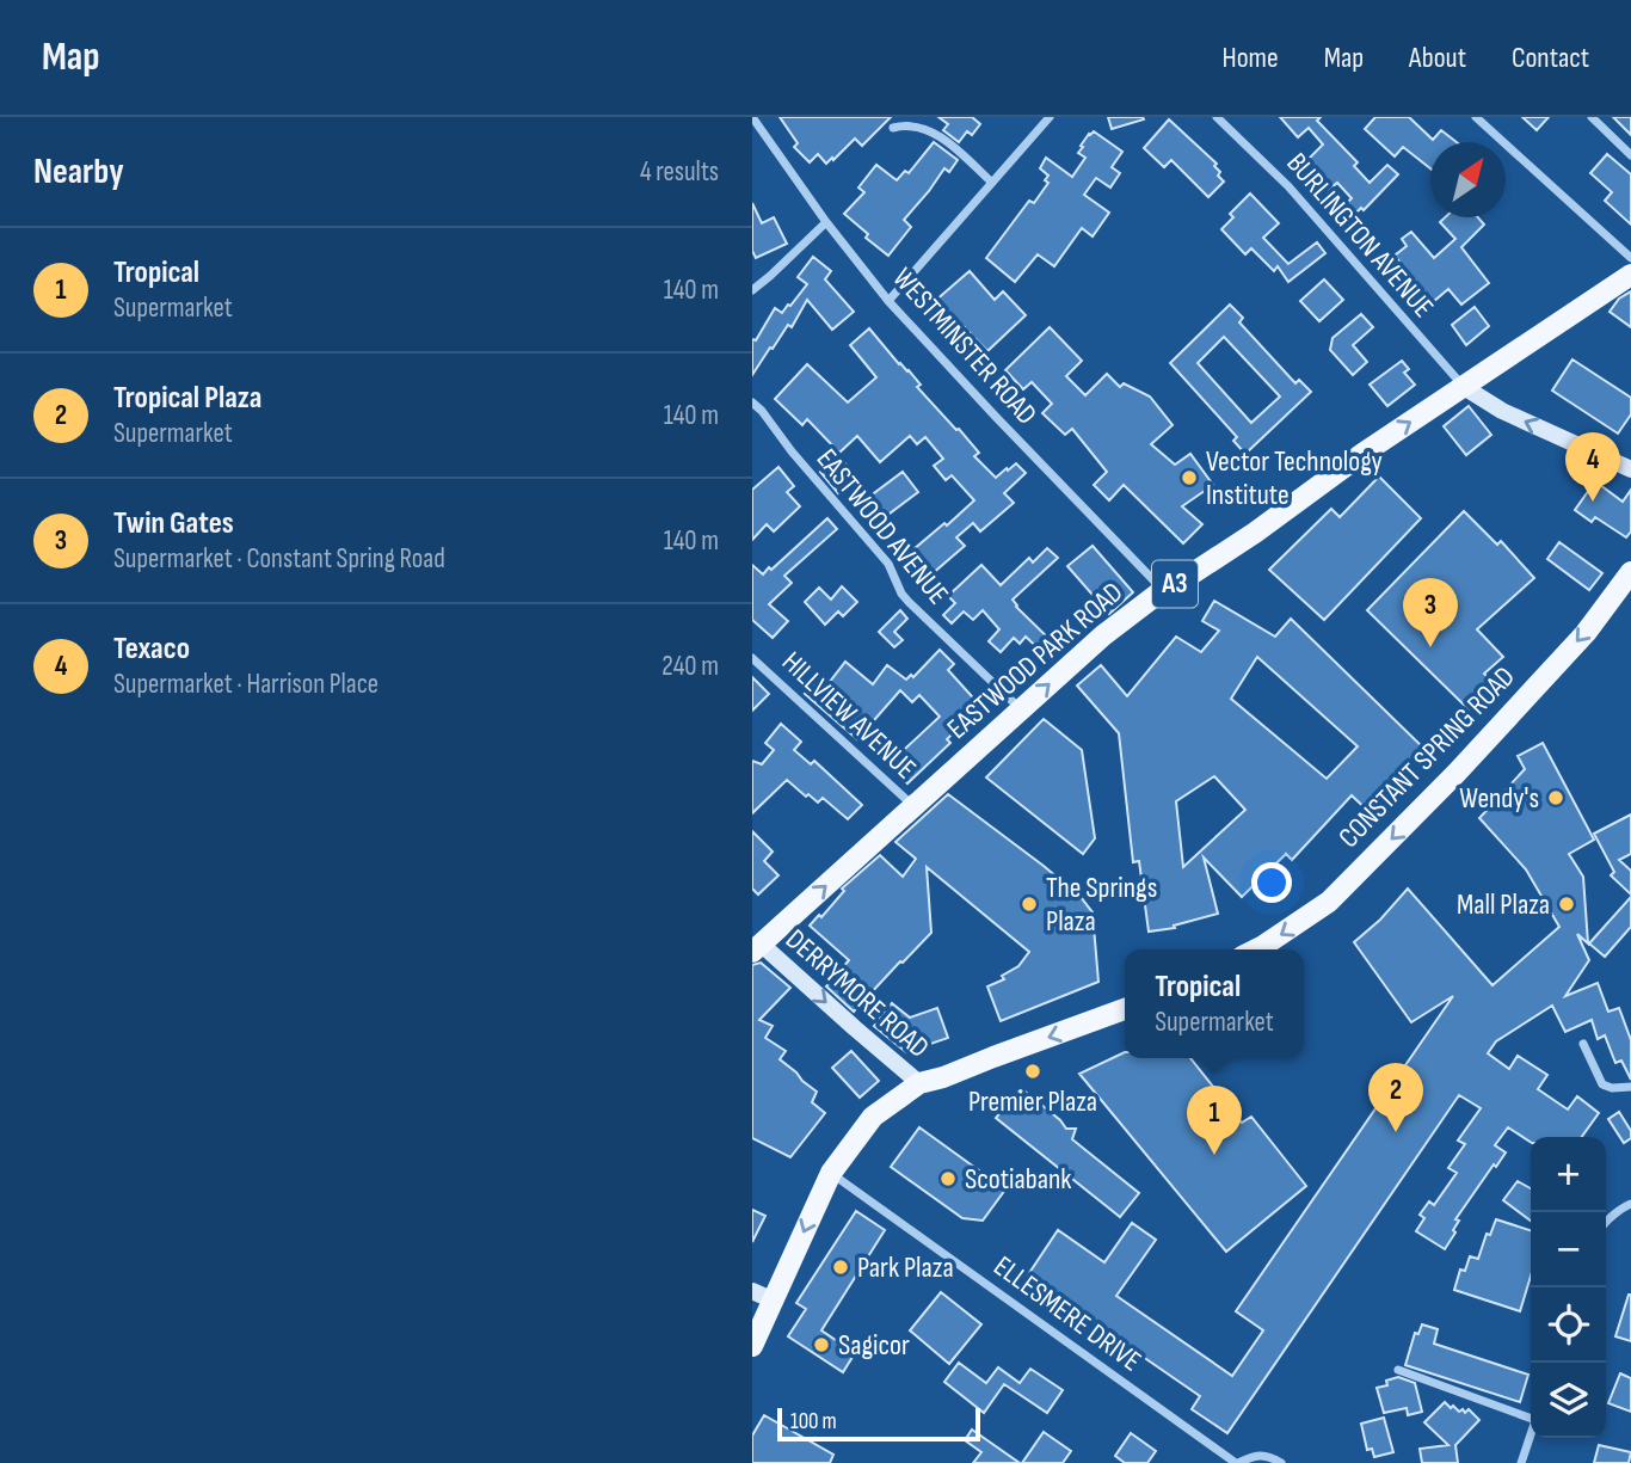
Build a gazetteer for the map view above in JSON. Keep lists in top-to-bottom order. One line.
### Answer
{"streets":{"main road":["A3","EASTWOOD PARK ROAD","CONSTANT SPRING ROAD"],"street":["BURLINGTON AVENUE","WESTMINSTER ROAD","EASTWOOD AVENUE","HILLVIEW AVENUE","DERRYMORE ROAD","ELLESMERE DRIVE"]},"crossings":[["BURLINGTON AVENUE","EASTWOOD PARK ROAD"],["WESTMINSTER ROAD","EASTWOOD PARK ROAD"],["EASTWOOD AVENUE","EASTWOOD PARK ROAD"],["EASTWOOD PARK ROAD","HILLVIEW AVENUE"],["EASTWOOD PARK ROAD","DERRYMORE ROAD"]],"one_way":["EASTWOOD PARK ROAD","CONSTANT SPRING ROAD","DERRYMORE ROAD"],"places":["Vector Technology Institute","Wendy's","The Springs Plaza","Mall Plaza","Premier Plaza","Scotiabank","Park Plaza","Sagicor"],"scale_bar":"100 m","north":"top right","page":{"header":"Map","nav":["Home","Map","About","Contact"],"heading":["Nearby","4 results"],"list":[{"mark":"1","name":"Tropical","note":"Supermarket","value":"140 m"},{"mark":"2","name":"Tropical Plaza","note":"Supermarket","value":"140 m"},{"mark":"3","name":"Twin Gates","note":"Supermarket · Constant Spring Road","value":"140 m"},{"mark":"4","name":"Texaco","note":"Supermarket · Harrison Place","value":"240 m"}],"pins":["4","3","2","1"],"popup":["Tropical","Supermarket"],"map_buttons":["+","−"],"scale":"100 m"}}
